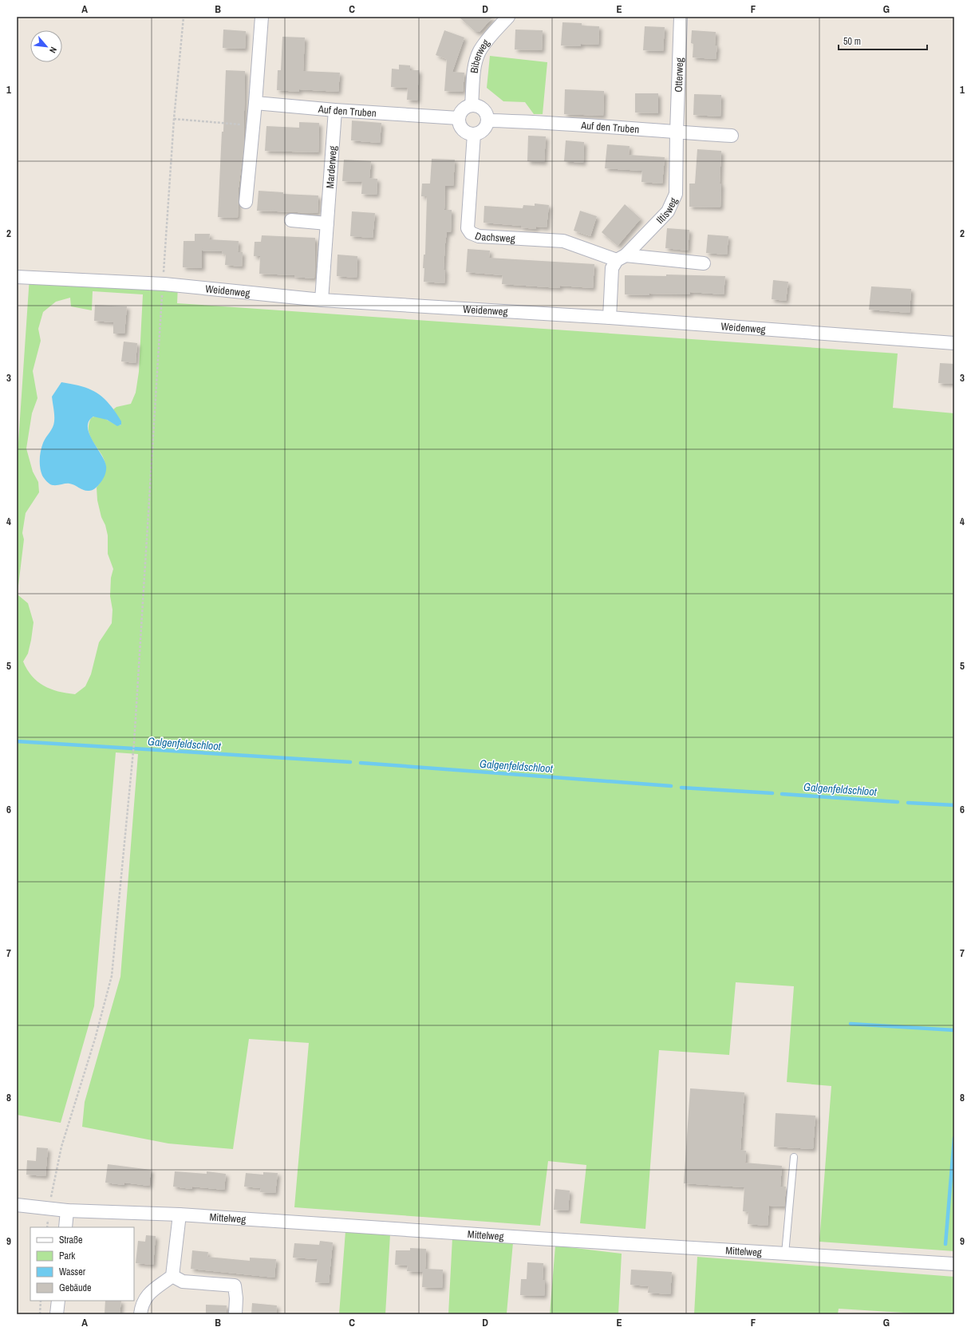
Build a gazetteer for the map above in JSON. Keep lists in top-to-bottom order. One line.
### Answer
{"streets":{"street":["Biberweg","Otterweg","Auf den Truben","Marderweg","Iltisweg","Dachsweg","Weidenweg","Mittelweg"]},"crossings":[["Biberweg","Auf den Truben"],["Biberweg","Dachsweg"],["Otterweg","Auf den Truben"],["Otterweg","Iltisweg"],["Auf den Truben","Marderweg"],["Auf den Truben","Iltisweg"],["Auf den Truben","Dachsweg"],["Marderweg","Weidenweg"],["Iltisweg","Dachsweg"],["Iltisweg","Weidenweg"]],"water":["Galgenfeldschloot"],"legend":["Straße","Park","Wasser","Gebäude"],"scale_bar":"50 m","north":"bottom right","grid":{"columns":["A","B","C","D","E","F","G"],"rows":["1","2","3","4","5","6","7","8","9"]}}
